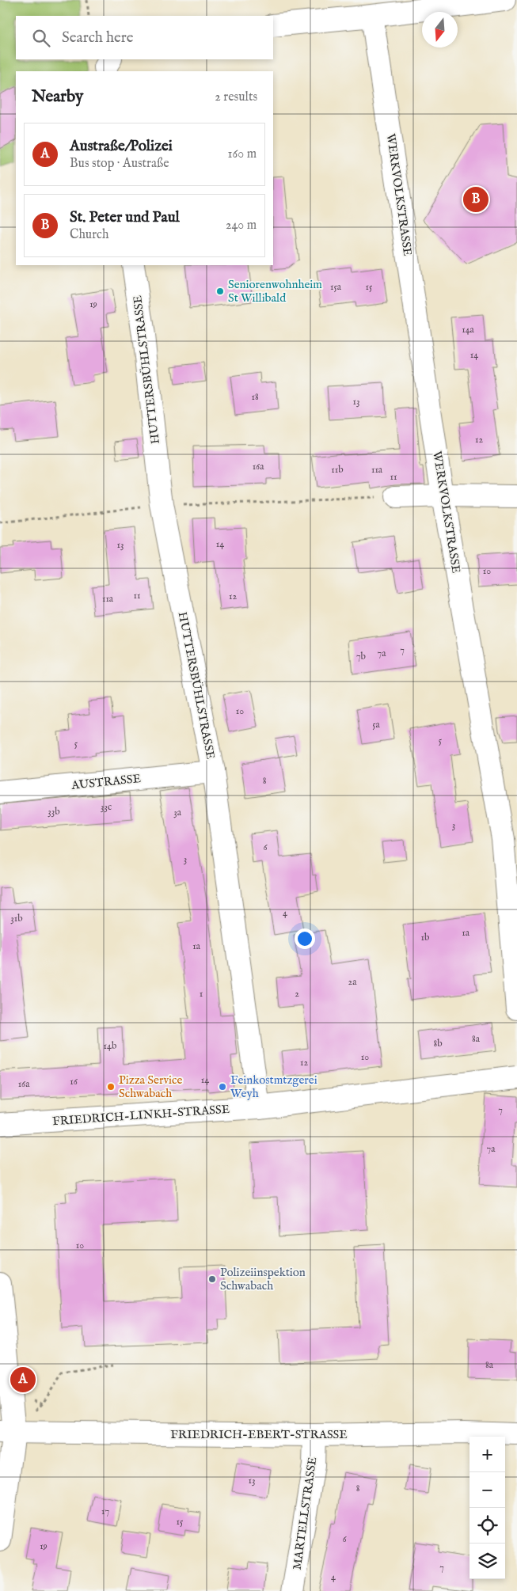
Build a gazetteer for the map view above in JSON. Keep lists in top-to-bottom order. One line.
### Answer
{"streets":{"street":["WERKVOLKSTRASSE","HUTTERSBÜHLSTRASSE","AUSTRASSE","FRIEDRICH-LINKH-STRASSE","FRIEDRICH-EBERT-STRASSE","MARTELLSTRASSE"]},"crossings":[["HUTTERSBÜHLSTRASSE","AUSTRASSE"],["HUTTERSBÜHLSTRASSE","FRIEDRICH-LINKH-STRASSE"],["FRIEDRICH-EBERT-STRASSE","MARTELLSTRASSE"]],"places":["Seniorenwohnheim St Willibald","Pizza Service Schwabach","Feinkostmtzgerei Weyh","Polizeiinspektion Schwabach"],"house_numbers":["15a","15","19","14a","14","18","13","12","16a","11b","11a","11","14","13","10","11","12","11a","7","7a","7b","10","5a","5","5","8","33c","33b","3a","3","6","3","4","31b","1a","1b","1a","2a","1","2","8a","8b","14b","10","12","14","16","16a","7","7a","10","8a","13","8","17","15","6","19","7","4"],"north":"bottom","page":{"search":"Search here","heading":["Nearby","2 results"],"list":[{"mark":"A","name":"Austraße/Polizei","note":"Bus stop · Austraße","value":"160 m"},{"mark":"B","name":"St. Peter und Paul","note":"Church","value":"240 m"}],"pins":["B","A"],"map_buttons":["+","−"]}}
